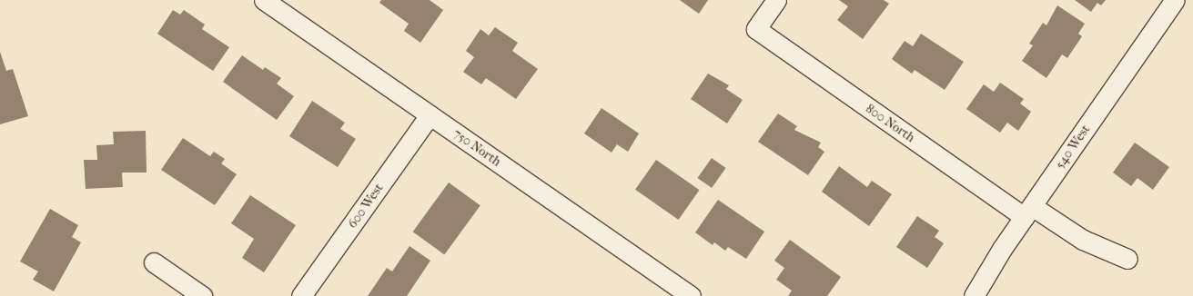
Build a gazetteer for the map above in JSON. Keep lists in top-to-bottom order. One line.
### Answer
{"streets":{"street":["800 North","540 West","750 North","600 West"]},"crossings":[["800 North","540 West"],["750 North","600 West"]]}
